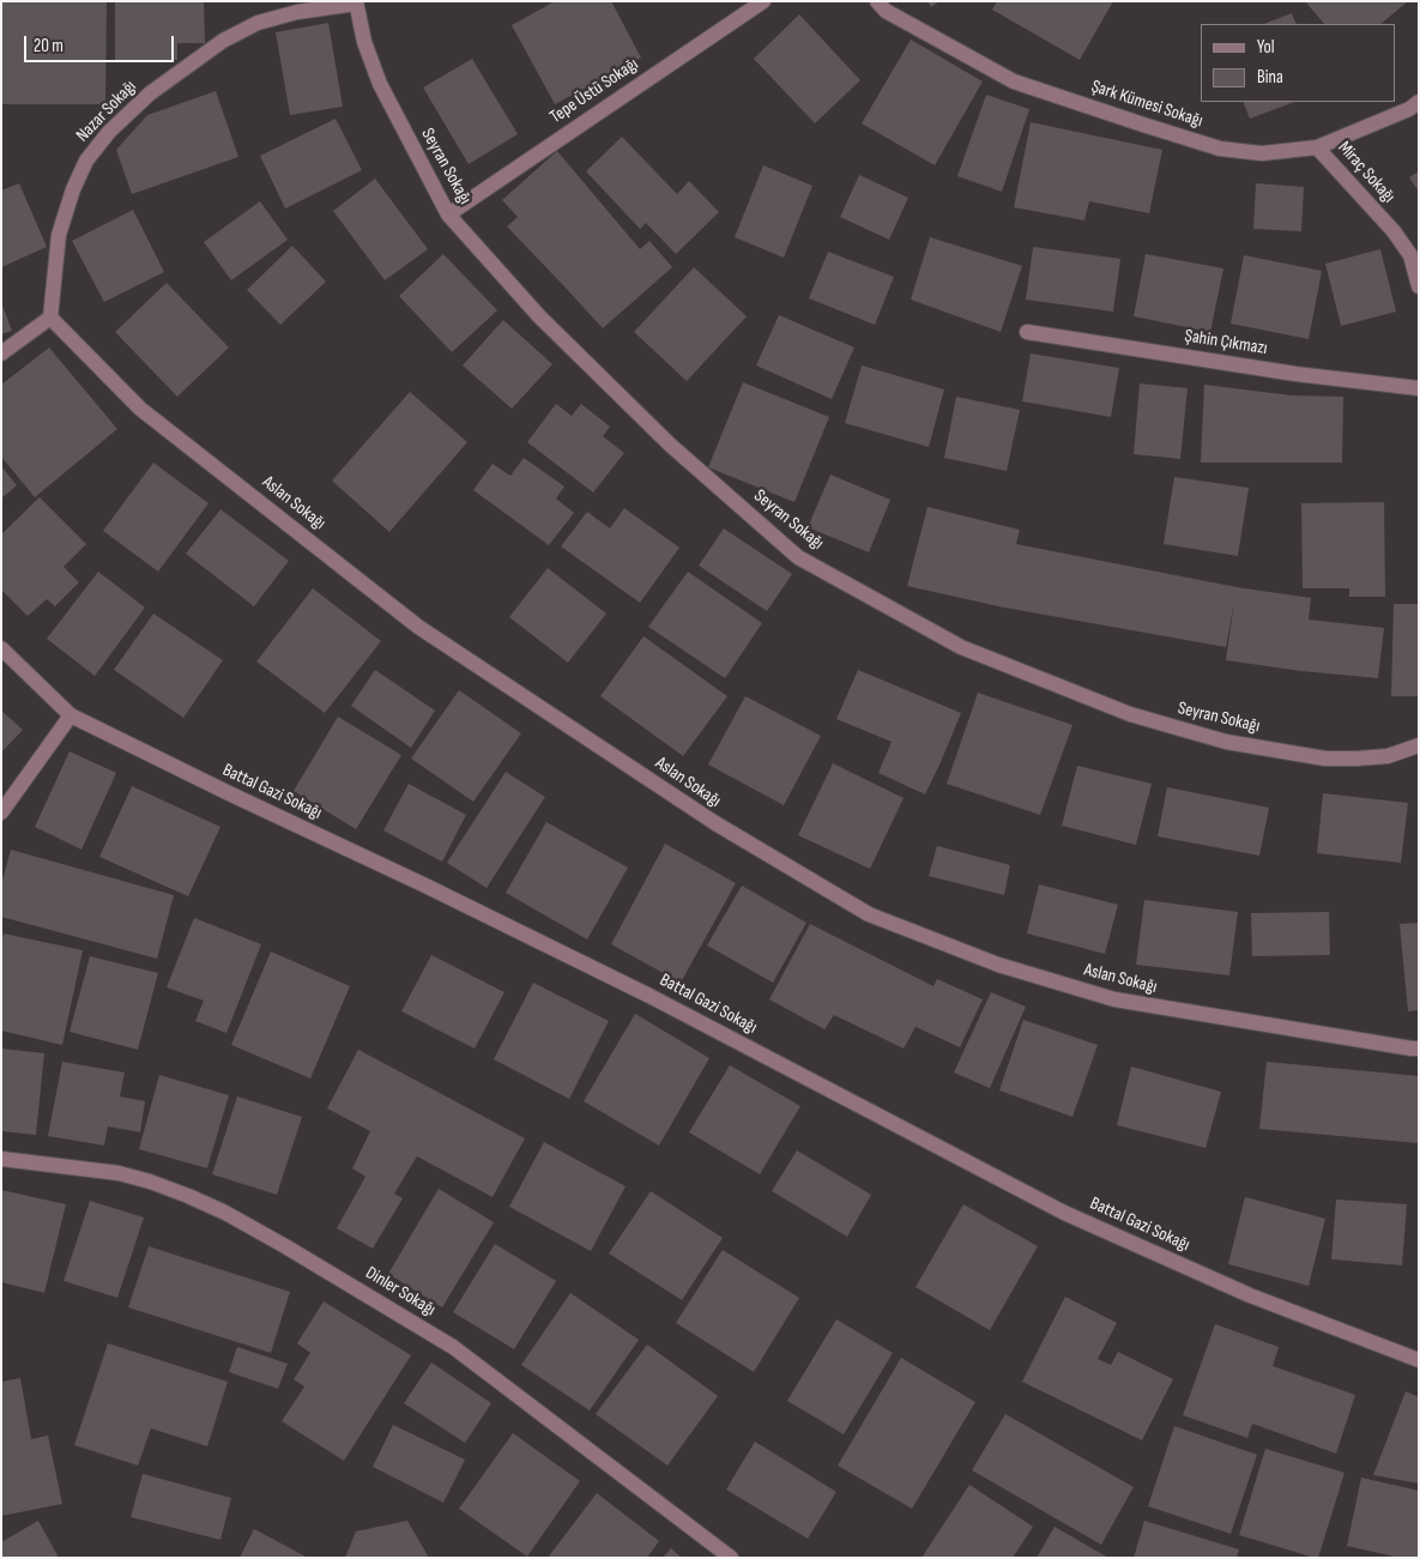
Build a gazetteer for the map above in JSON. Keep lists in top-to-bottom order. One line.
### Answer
{"streets":{"street":["Tepe Üstü Sokağı","Şark Kümesi Sokağı","Nazar Sokağı","Seyran Sokağı","Miraç Sokağı","Şahin Çıkmazı","Aslan Sokağı","Battal Gazi Sokağı","Dinler Sokağı"]},"crossings":[["Tepe Üstü Sokağı","Seyran Sokağı"],["Şark Kümesi Sokağı","Miraç Sokağı"],["Nazar Sokağı","Seyran Sokağı"],["Nazar Sokağı","Aslan Sokağı"]],"legend":["Yol","Bina"],"scale_bar":"20 m"}
